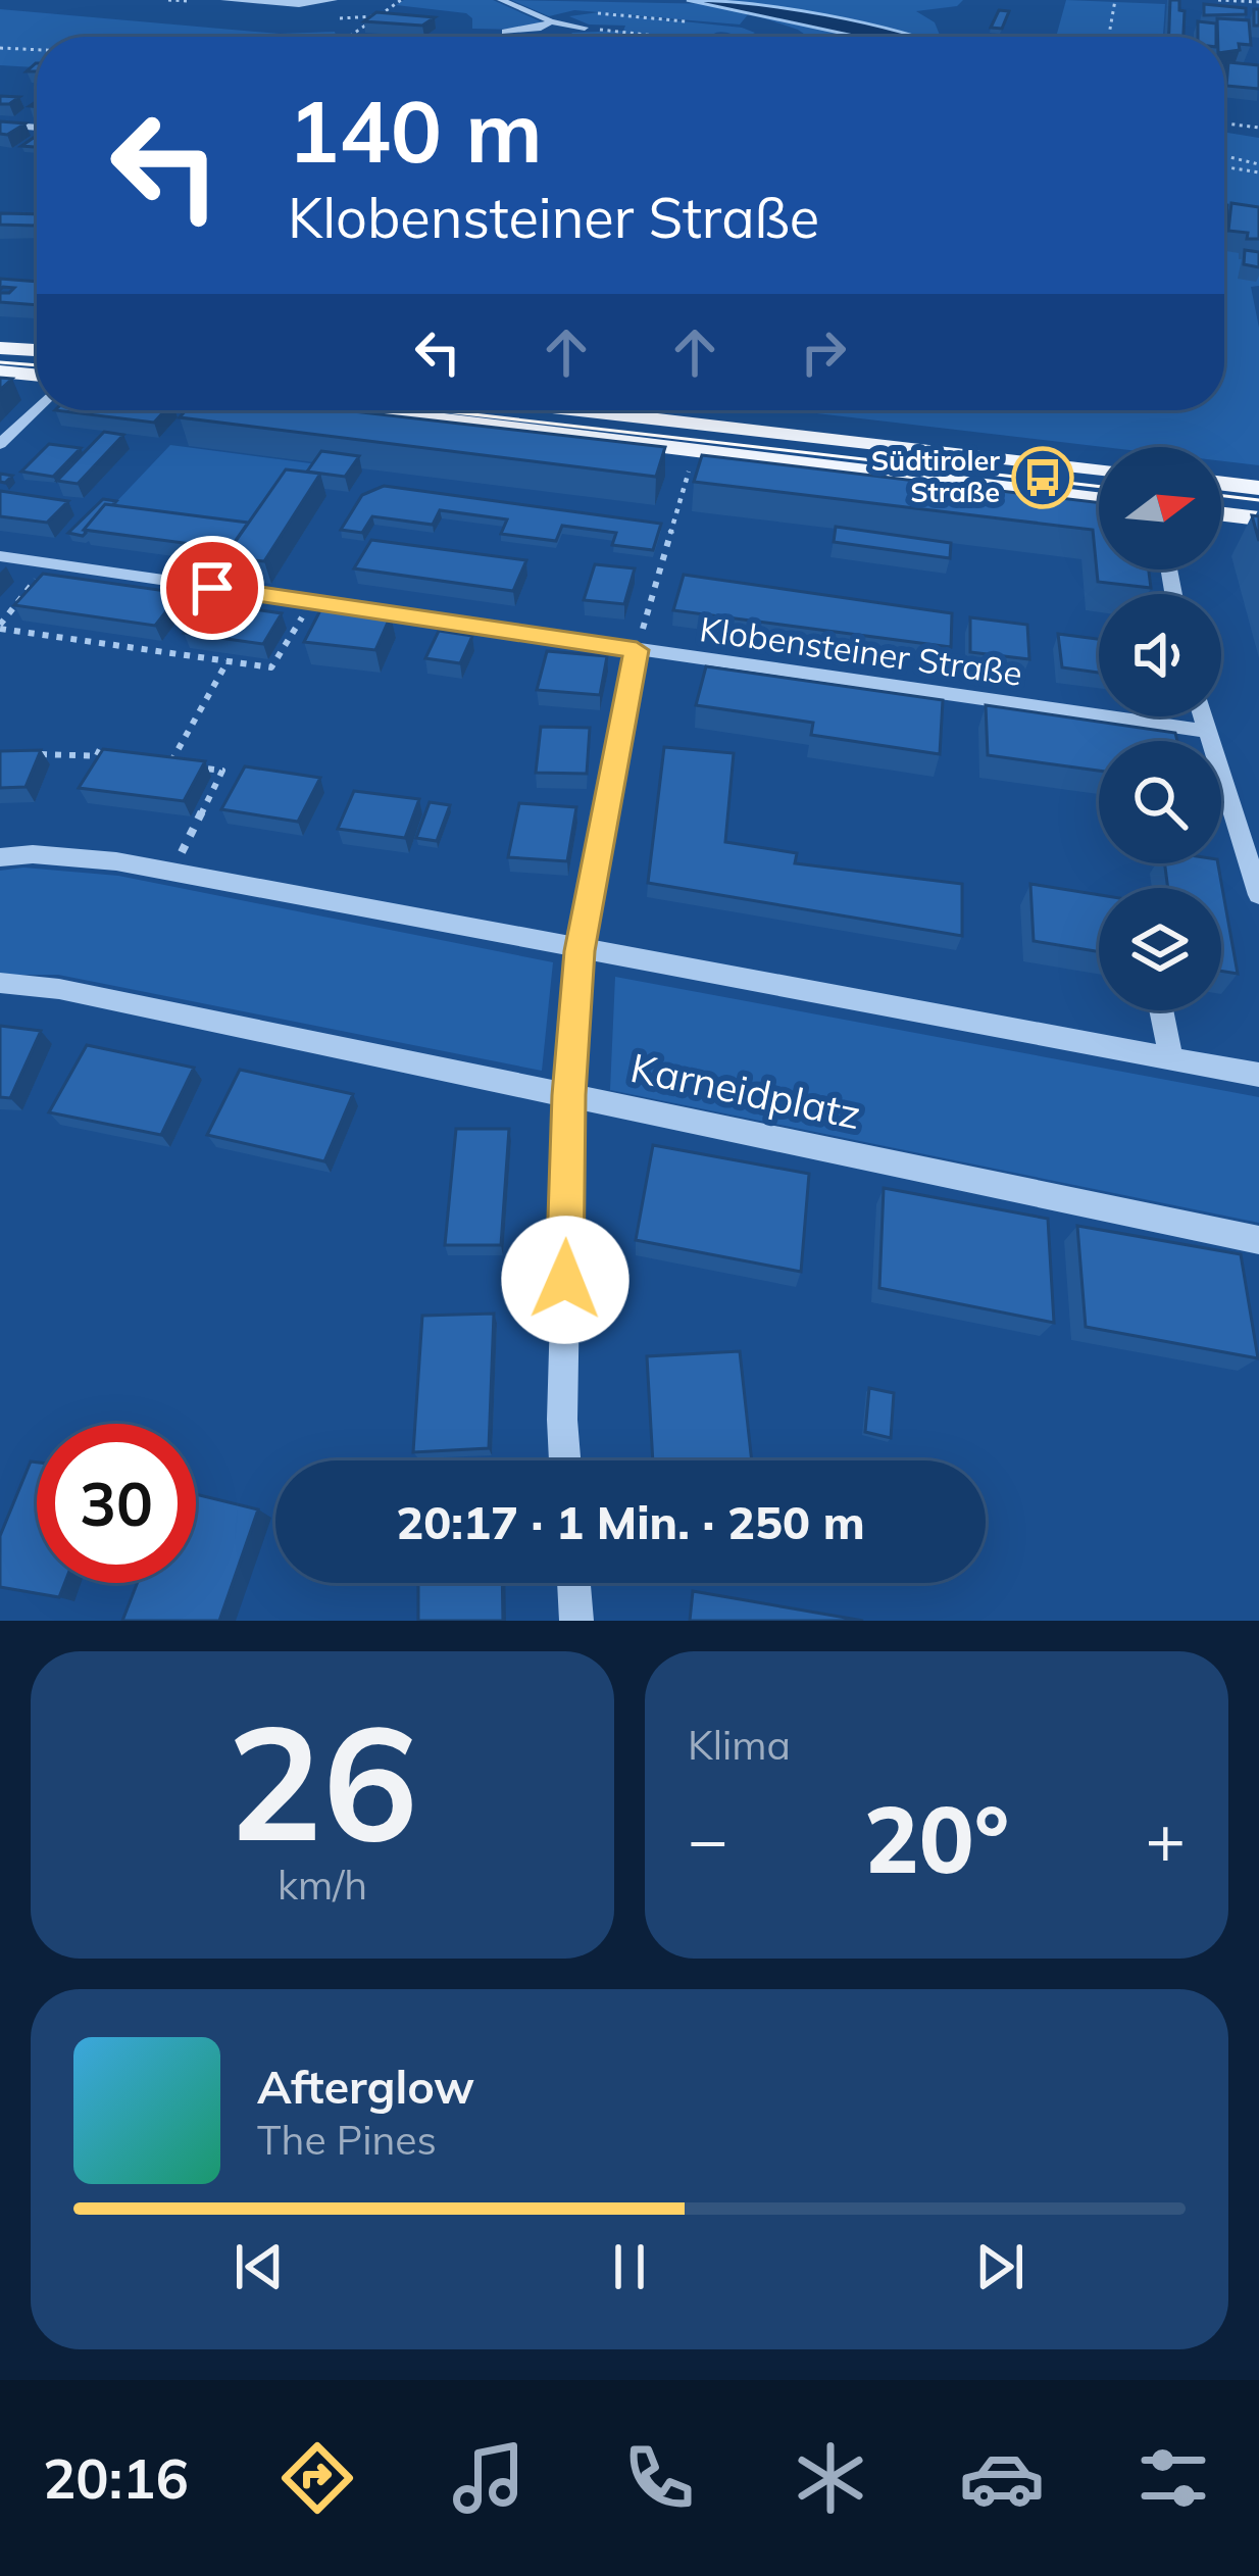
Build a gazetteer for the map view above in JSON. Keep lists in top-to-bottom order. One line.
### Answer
{"streets":{"street":["Klobensteiner Straße","Karneidplatz"]},"places":{"bus stop":["Südtiroler Straße"]},"north":"right","page":{"turn":["140 m","Klobensteiner Straße"],"limit":"30","trip":"20:17 · 1 Min. · 250 m","tile":[["26","km/h"],"Klima"],"heat":["−","20°","+"],"song":["Afterglow","The Pines"],"tabs":"20:16"}}
